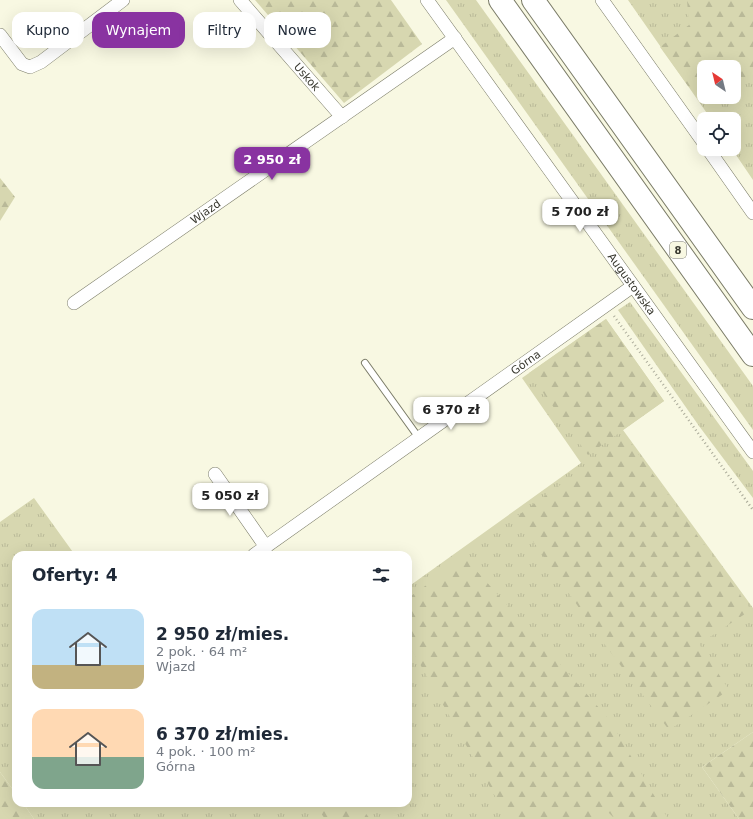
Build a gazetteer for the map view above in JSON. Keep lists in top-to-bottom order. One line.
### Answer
{"streets":{"highway":["8"],"street":["Uskok","Wjazd","Augustowska","Górna"]},"crossings":[["Uskok","Wjazd"],["Wjazd","Augustowska"],["Augustowska","Górna"]],"north":"top left","page":{"chip":["Kupno","Wynajem","Filtry","Nowe"],"price":["2 950 zł","5 700 zł","6 370 zł","5 050 zł"],"heading":"Oferty: 4","list":[{"name":"2 950 zł/mies.","note":"2 pok. · 64 m² · Wjazd"},{"name":"6 370 zł/mies.","note":"4 pok. · 100 m² · Górna"}]}}
